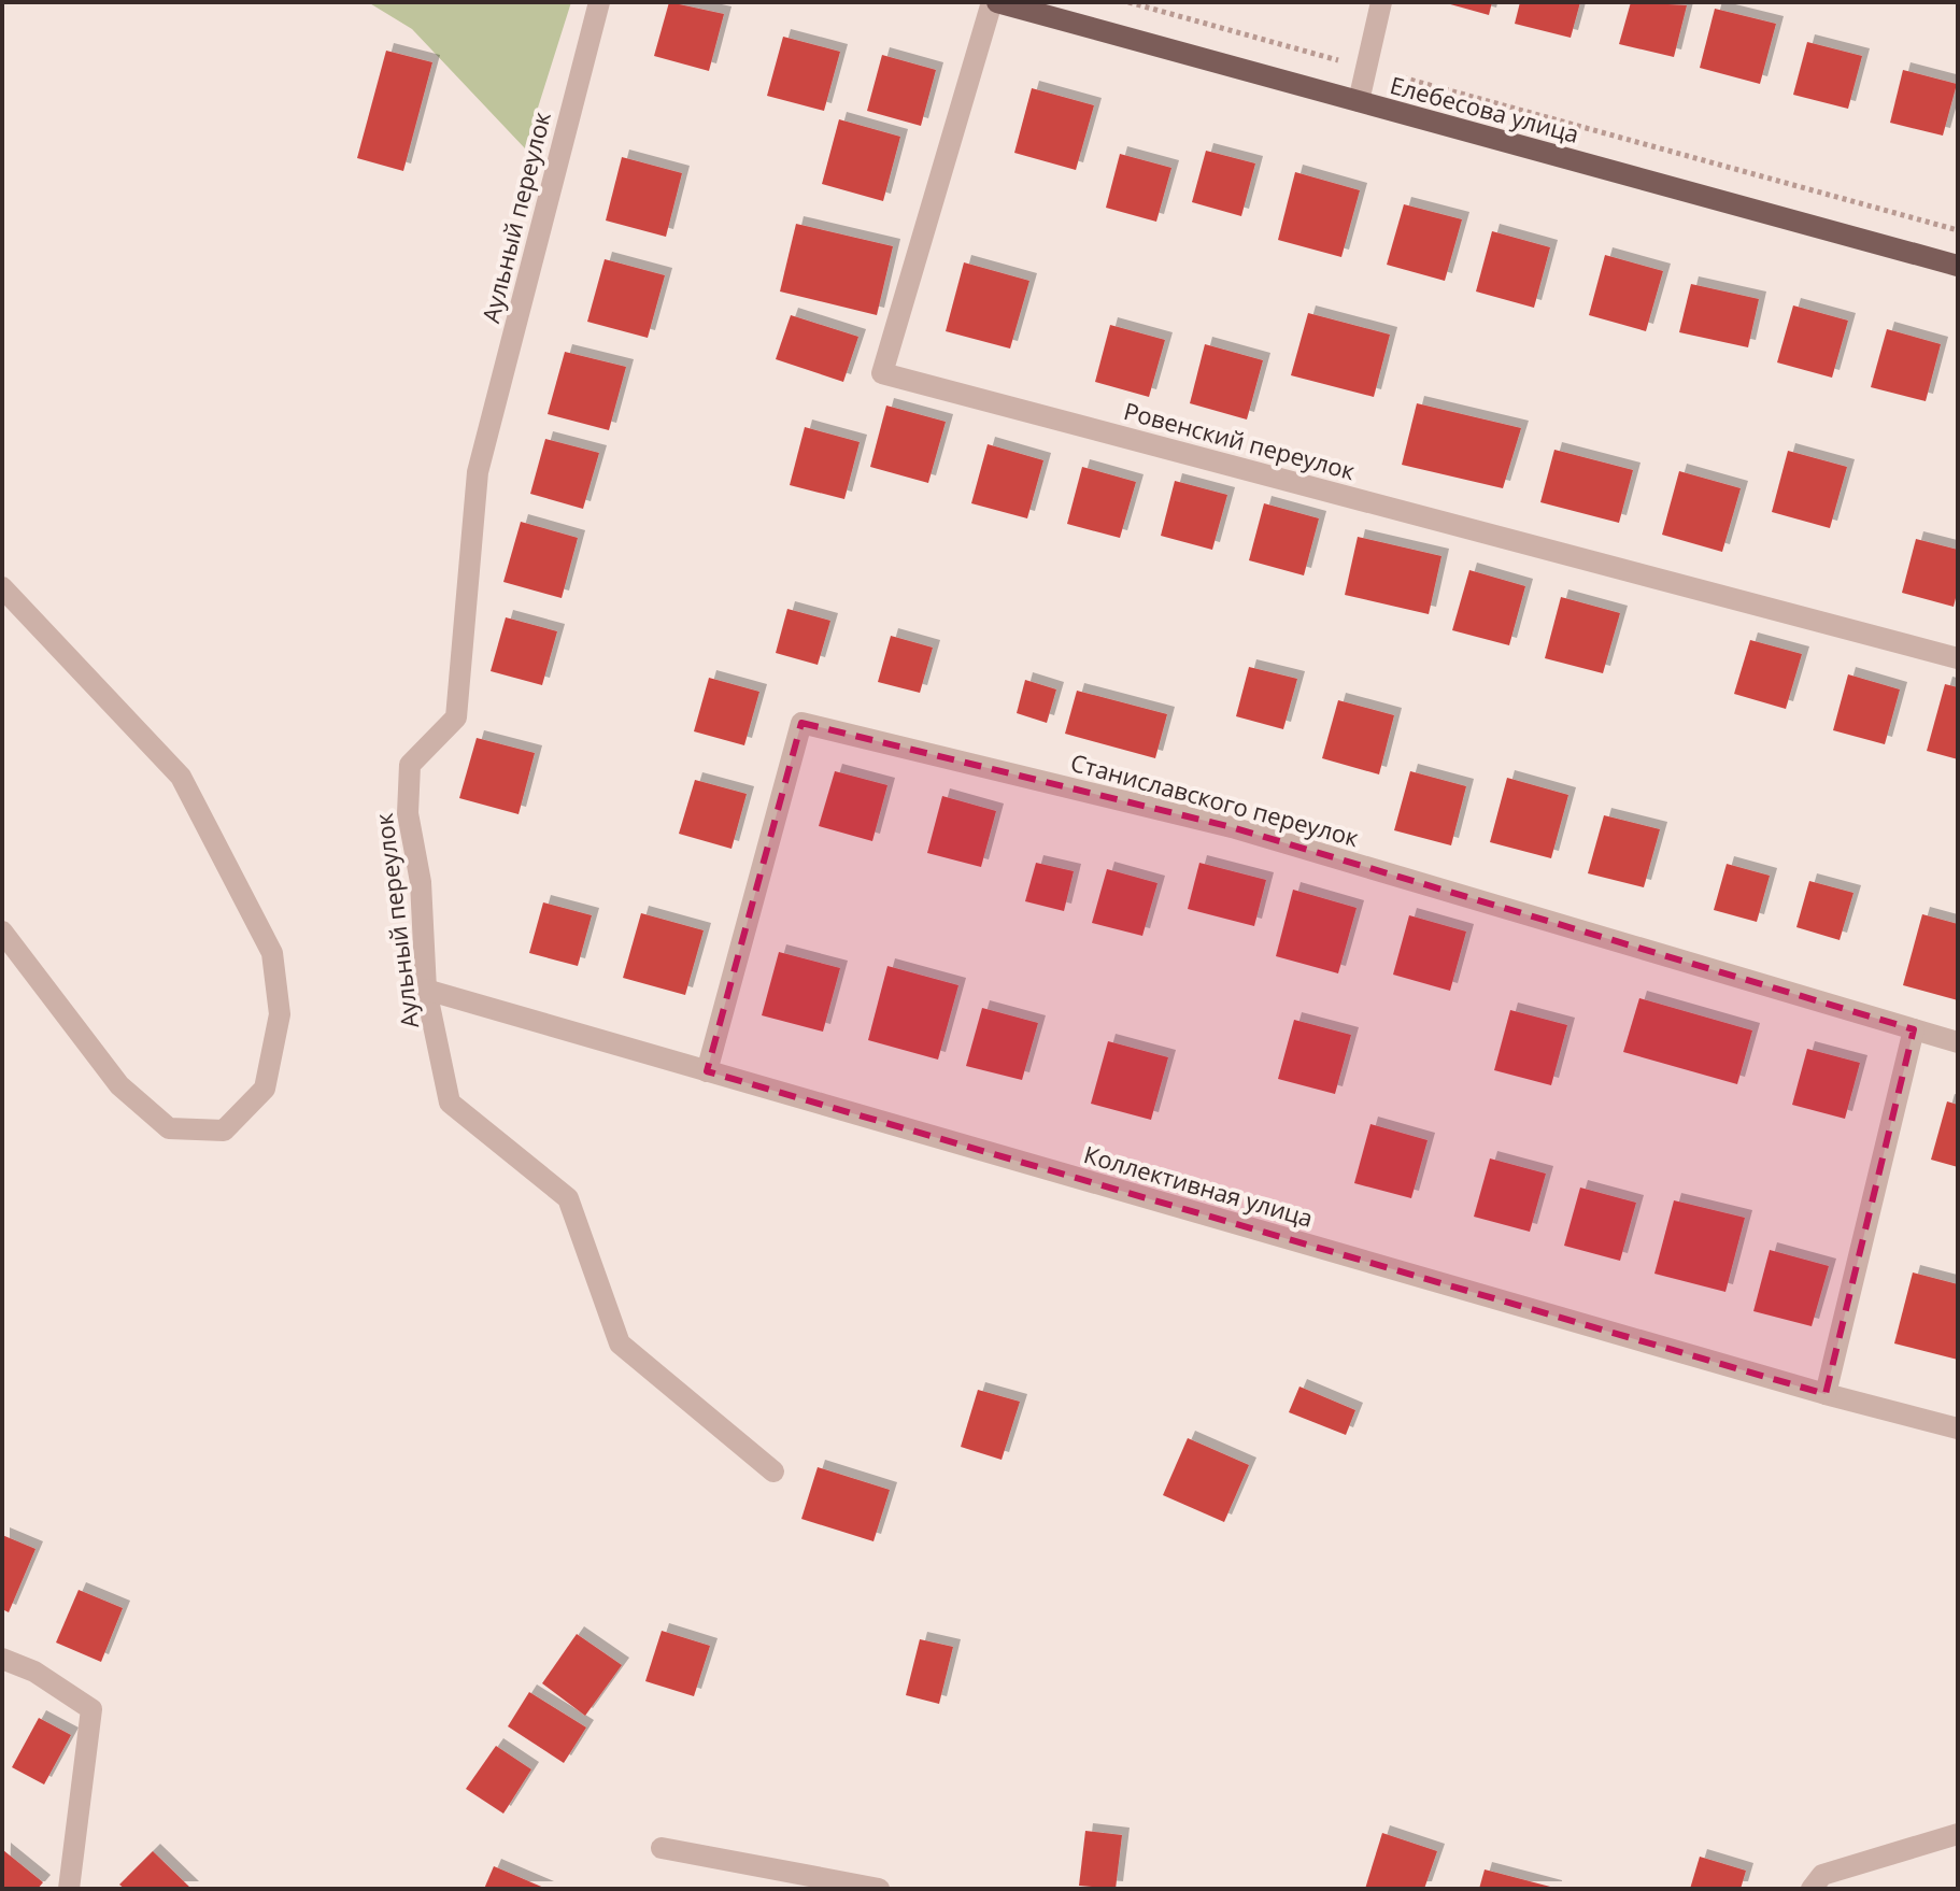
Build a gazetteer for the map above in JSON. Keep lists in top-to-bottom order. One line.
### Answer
{"streets":{"main road":["Елебесова улица"],"street":["Аульный переулок","Ровенский переулок","Станиславского переулок","Коллективная улица"]},"crossings":[["Елебесова улица","Ровенский переулок"],["Аульный переулок","Коллективная улица"],["Станиславского переулок","Коллективная улица"]]}
